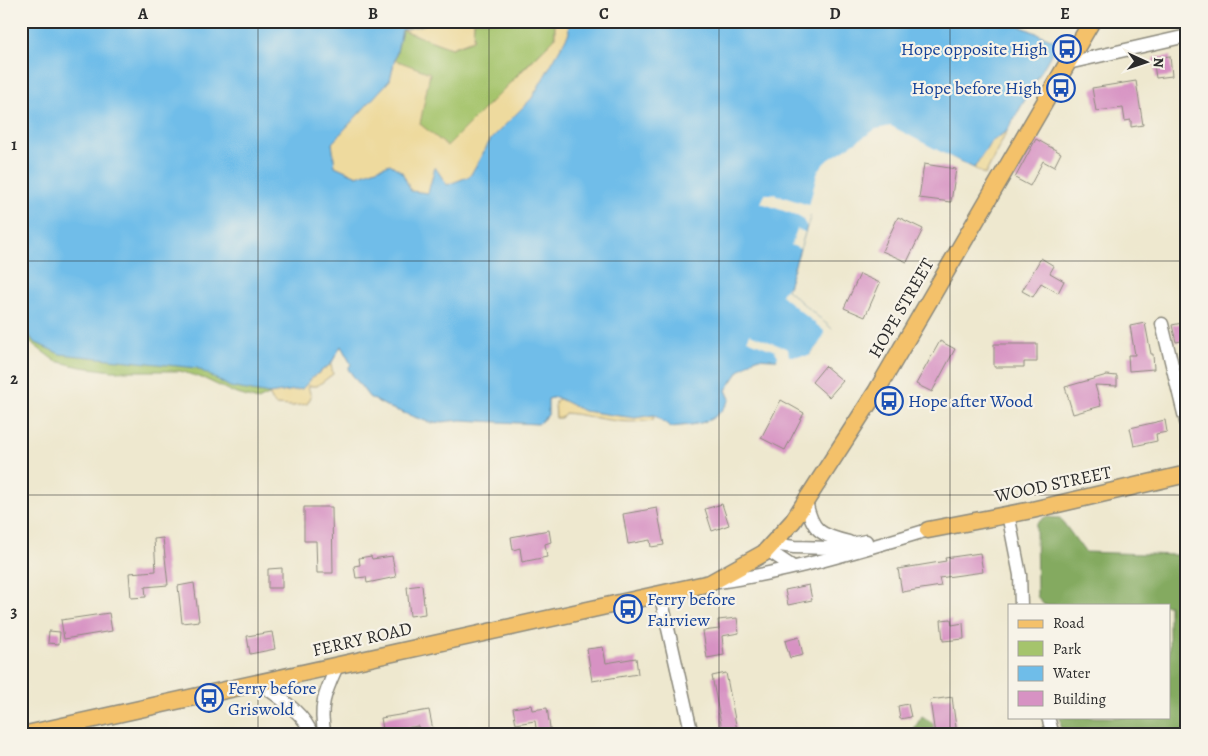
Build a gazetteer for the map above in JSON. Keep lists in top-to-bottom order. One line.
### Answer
{"streets":{"main road":["HOPE STREET","WOOD STREET","FERRY ROAD"]},"crossings":[["HOPE STREET","WOOD STREET"],["HOPE STREET","FERRY ROAD"],["WOOD STREET","FERRY ROAD"]],"places":{"bus stop":["Hope opposite High","Hope before High","Hope after Wood","Ferry before Fairview","Ferry before Griswold"]},"legend":["Road","Park","Water","Building"],"north":"right","grid":{"columns":["A","B","C","D","E"],"rows":["1","2","3"]}}
